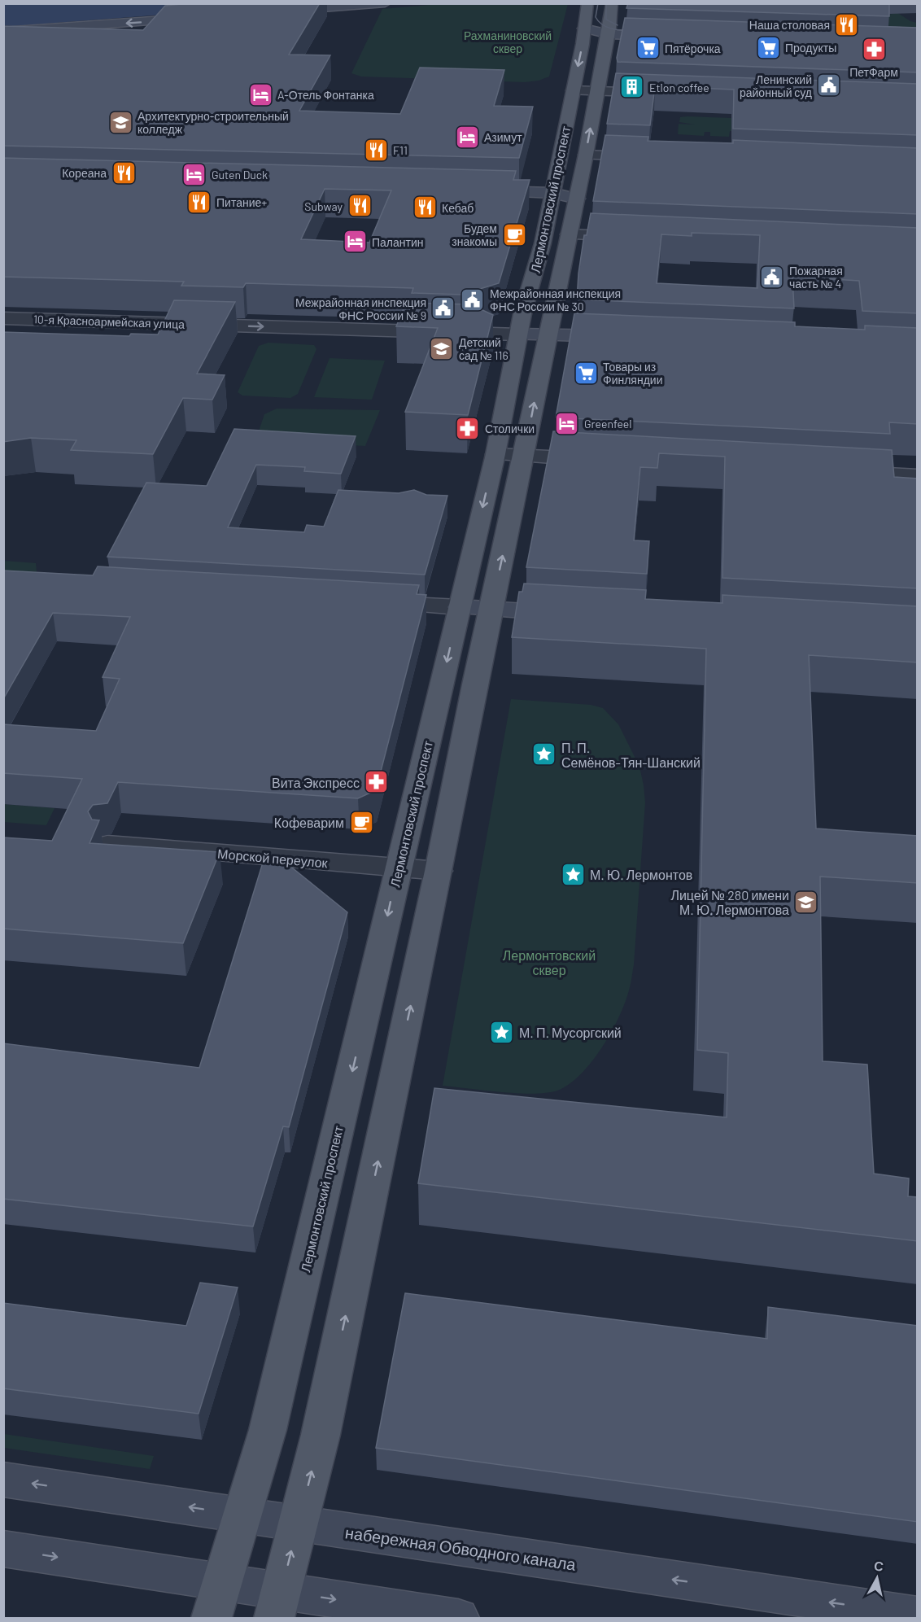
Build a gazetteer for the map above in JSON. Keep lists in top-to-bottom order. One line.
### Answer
{"streets":{"main road":["Лермонтовский проспект"],"street":["10-я Красноармейская улица","Морской переулок","набережная Обводного канала"]},"crossings":[["Лермонтовский проспект","10-я Красноармейская улица"],["Лермонтовский проспект","Морской переулок"],["Лермонтовский проспект","набережная Обводного канала"]],"one_way":["10-я Красноармейская улица"],"parks":["Рахманиновский сквер","Лермонтовский сквер"],"places":{"restaurant":["Наша столовая","F11","Кореана","Питание+","Subway","Кебаб"],"supermarket":["Продукты","Пятёрочка","Товары из Финляндии"],"pharmacy":["ПетФарм","Столички","Вита Экспресс"],"public building":["Ленинский районный суд","Пожарная часть № 4","Межрайонная инспекция ФНС России № 30","Межрайонная инспекция ФНС России № 9"],"building":["Etlon coffee"],"hotel":["A-Отель Фонтанка","Азимут","Guten Duck","Палантин","Greenfeel"],"school or university":["Архитектурно-строительный колледж","Детский сад № 116","Лицей № 280 имени М. Ю. Лермонтова"],"cafe":["Будем знакомы","Кофеварим"],"place":["П. П. Семёнов-Тян-Шанский","М. Ю. Лермонтов","М. П. Мусоргский"]},"north":"top"}
